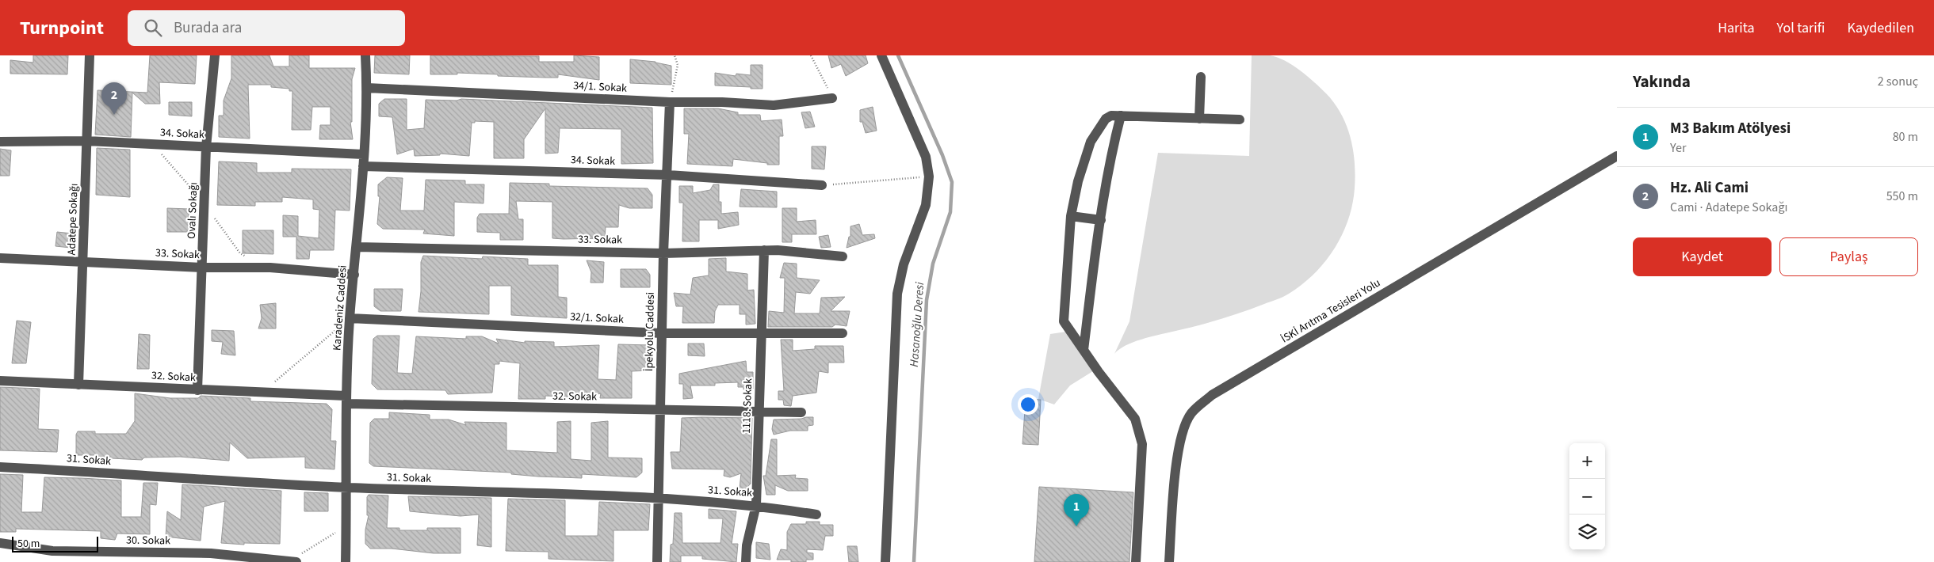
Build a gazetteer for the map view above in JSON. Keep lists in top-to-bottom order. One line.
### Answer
{"streets":{"street":["34/1. Sokak","34. Sokak","Ovalı Sokağı","Adatepe Sokağı","33. Sokak","Karadeniz Caddesi","İSKİ Arıtma Tesisleri Yolu","32/1. Sokak","İpekyolu Caddesi","32. Sokak","1118. Sokak","31. Sokak","30. Sokak"]},"crossings":[["34/1. Sokak","Karadeniz Caddesi"],["34/1. Sokak","İpekyolu Caddesi"],["34. Sokak","Ovalı Sokağı"],["34. Sokak","Adatepe Sokağı"],["34. Sokak","Karadeniz Caddesi"],["34. Sokak","İpekyolu Caddesi"],["Ovalı Sokağı","33. Sokak"],["Ovalı Sokağı","32. Sokak"],["Adatepe Sokağı","33. Sokak"],["Adatepe Sokağı","32. Sokak"],["33. Sokak","Karadeniz Caddesi"],["33. Sokak","İpekyolu Caddesi"],["33. Sokak","1118. Sokak"],["Karadeniz Caddesi","32/1. Sokak"],["Karadeniz Caddesi","32. Sokak"],["Karadeniz Caddesi","31. Sokak"],["32/1. Sokak","İpekyolu Caddesi"],["32/1. Sokak","1118. Sokak"],["İpekyolu Caddesi","32. Sokak"],["İpekyolu Caddesi","31. Sokak"],["32. Sokak","1118. Sokak"],["1118. Sokak","31. Sokak"]],"water":["Hasanoğlu Deresi"],"scale_bar":"50 m","page":{"header":"Turnpoint","search":"Burada ara","nav":["Harita","Yol tarifi","Kaydedilen"],"heading":["Yakında","2 sonuç"],"pins":["2","1"],"list":[{"mark":"1","name":"M3 Bakım Atölyesi","note":"Yer","value":"80 m"},{"mark":"2","name":"Hz. Ali Cami","note":"Cami · Adatepe Sokağı","value":"550 m"}],"buttons":["Kaydet","Paylaş"],"map_buttons":["+","−"],"scale":"50 m"}}
